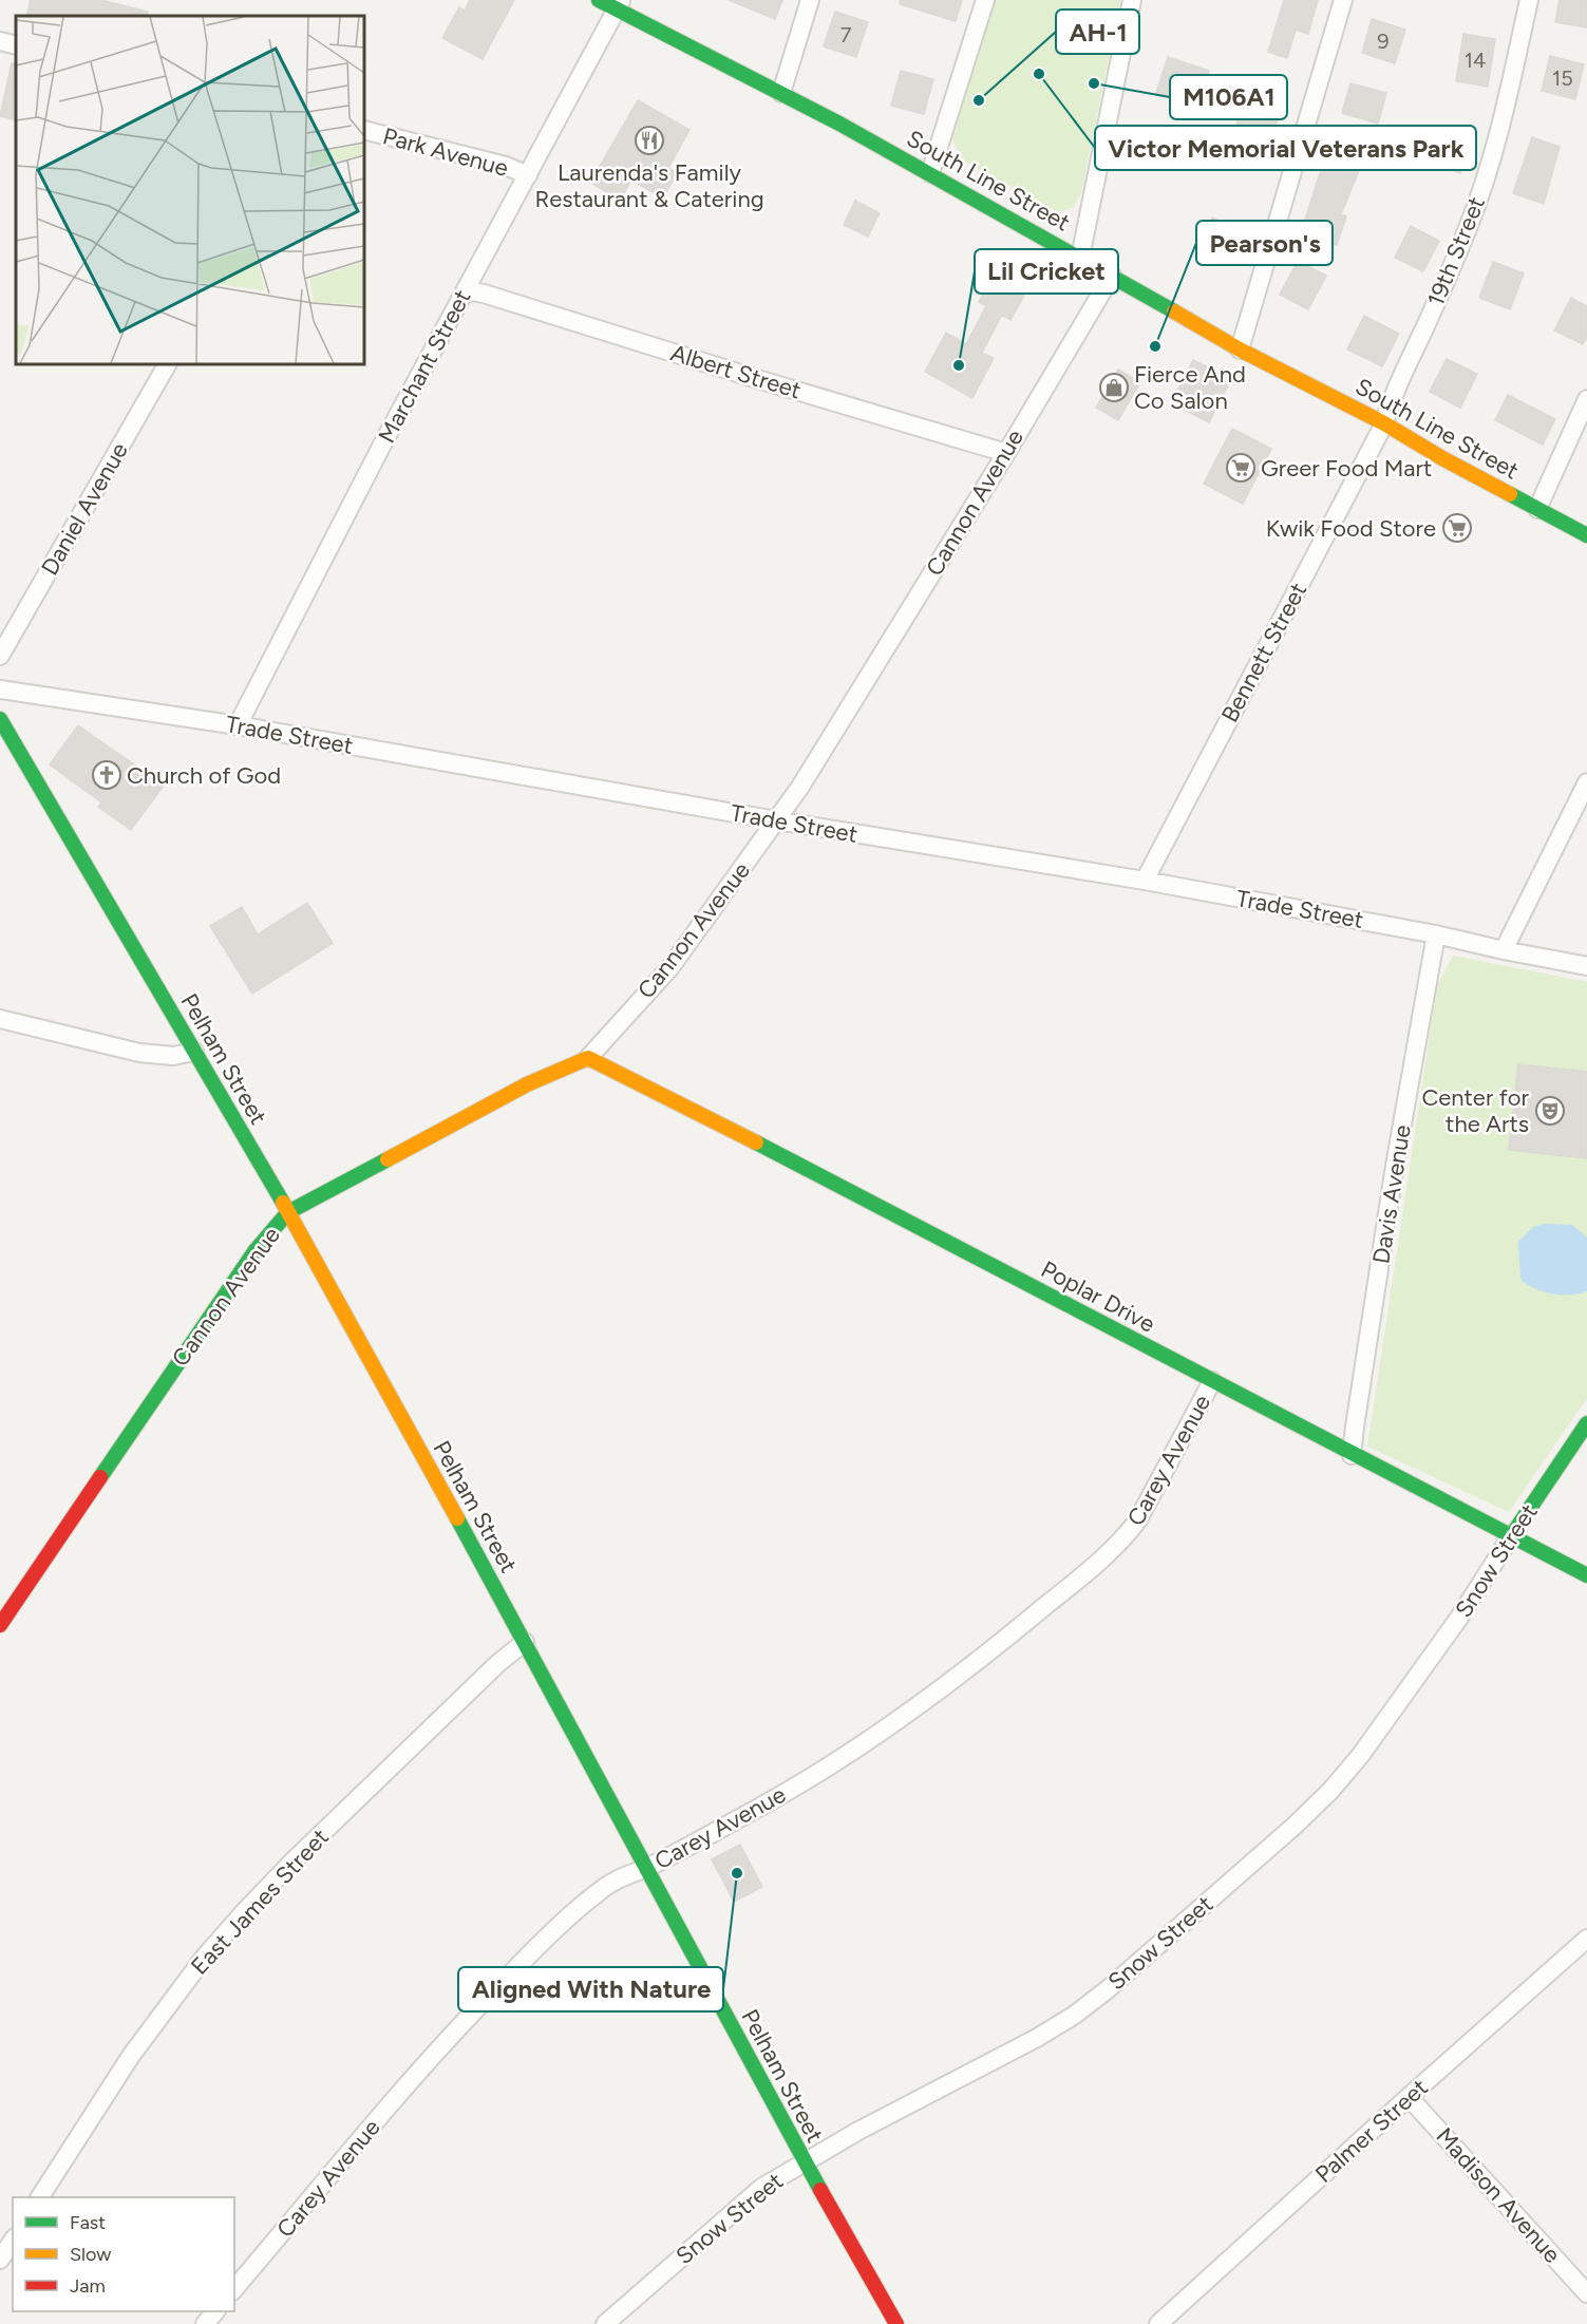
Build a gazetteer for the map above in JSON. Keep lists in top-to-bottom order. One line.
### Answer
{"streets":{"street":["Park Avenue","South Line Street","19th Street","Marchant Street","Albert Street","Cannon Avenue","Daniel Avenue","Bennett Street","Trade Street","Pelham Street","Davis Avenue","Poplar Drive","Carey Avenue","Snow Street","East James Street","Palmer Street","Madison Avenue"]},"crossings":[["Park Avenue","Marchant Street"],["South Line Street","19th Street"],["South Line Street","Marchant Street"],["South Line Street","Cannon Avenue"],["South Line Street","Bennett Street"],["19th Street","Bennett Street"],["Marchant Street","Albert Street"],["Marchant Street","Trade Street"],["Albert Street","Cannon Avenue"],["Cannon Avenue","Trade Street"],["Cannon Avenue","Pelham Street"],["Cannon Avenue","Poplar Drive"],["Bennett Street","Trade Street"],["Trade Street","Davis Avenue"],["Pelham Street","Carey Avenue"],["Pelham Street","Snow Street"],["Pelham Street","East James Street"],["Davis Avenue","Poplar Drive"],["Poplar Drive","Carey Avenue"],["Poplar Drive","Snow Street"],["Palmer Street","Madison Avenue"]],"places":{"other":["Victor Memorial Veterans Park","M106A1","AH-1","Pearson's","Lil Cricket","Aligned With Nature"],"restaurant":["Laurenda's Family Restaurant & Catering"],"shop":["Fierce And Co Salon"],"supermarket":["Greer Food Mart","Kwik Food Store"],"church":["Church of God"],"theatre":["Center for the Arts"]},"house_numbers":["7","9","14","15"],"legend":["Fast","Slow","Jam"]}
